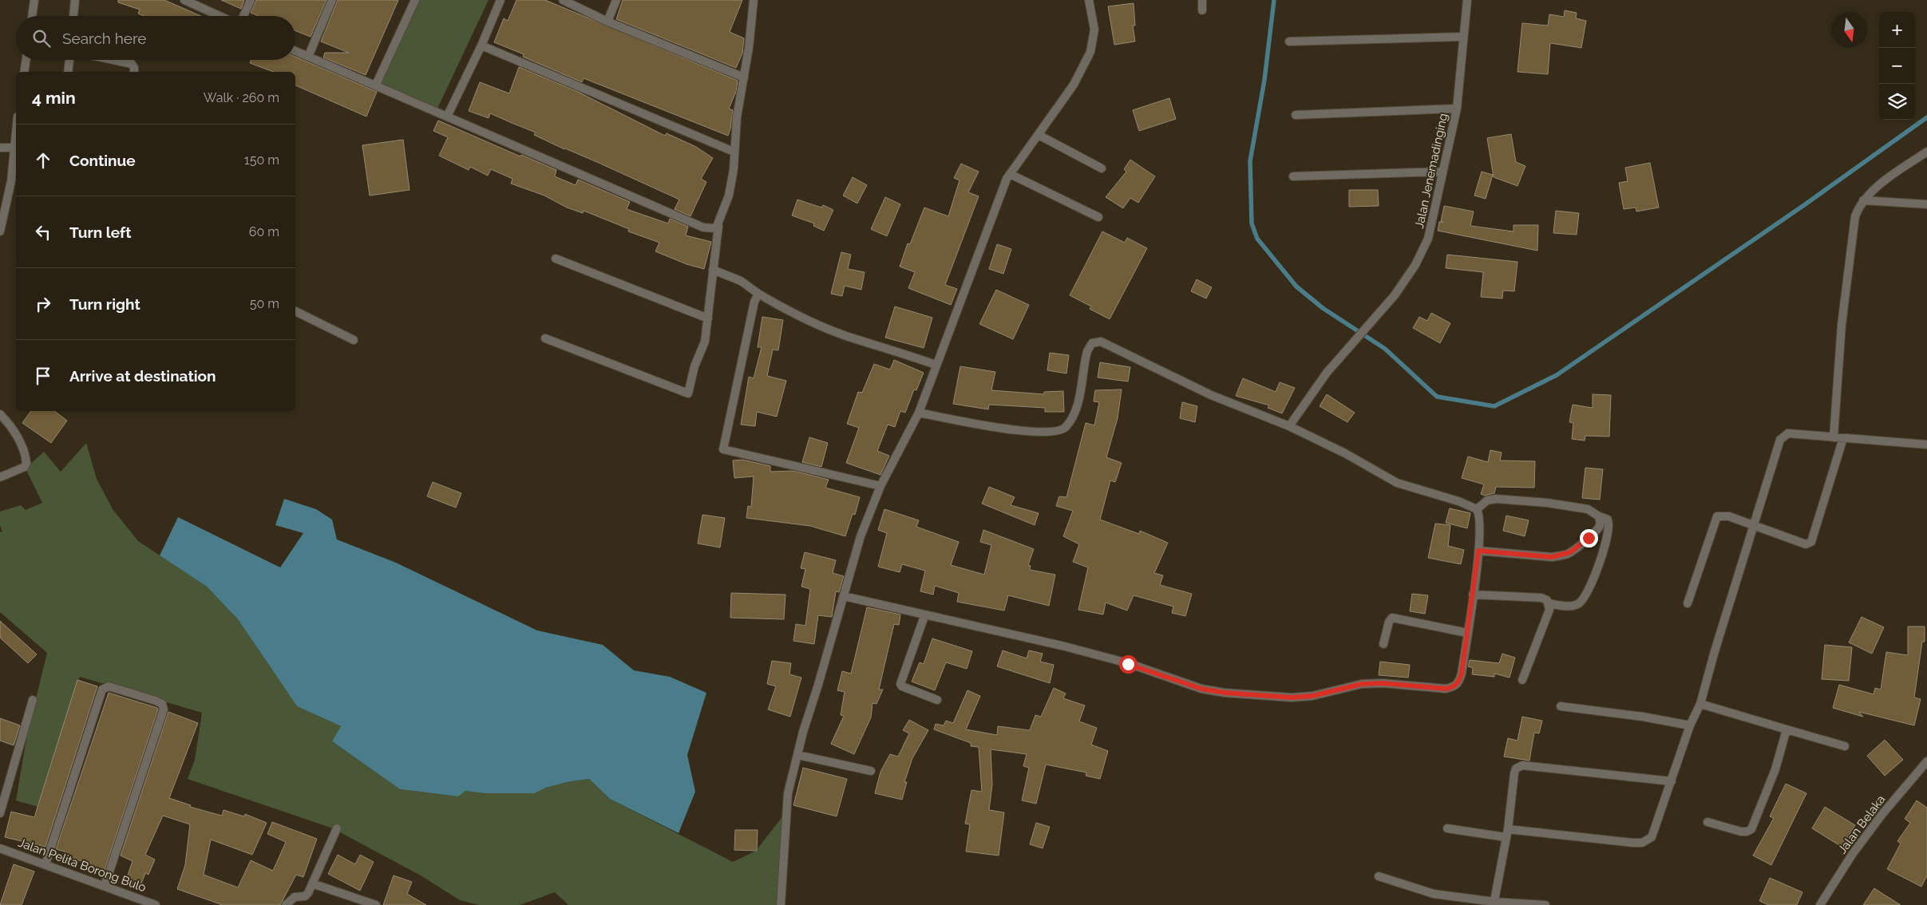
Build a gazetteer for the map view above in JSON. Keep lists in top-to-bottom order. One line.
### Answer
{"streets":{"street":["Jalan Jenemadinging","Jalan Belaka","Jalan Pelita Borong Bulo"]},"north":"bottom","page":{"map_buttons":["+","−"],"search":"Search here","heading":["4 min","Walk · 260 m"],"list":[["Continue","150 m"],["Turn left","60 m"],["Turn right","50 m"],"Arrive at destination"]}}
